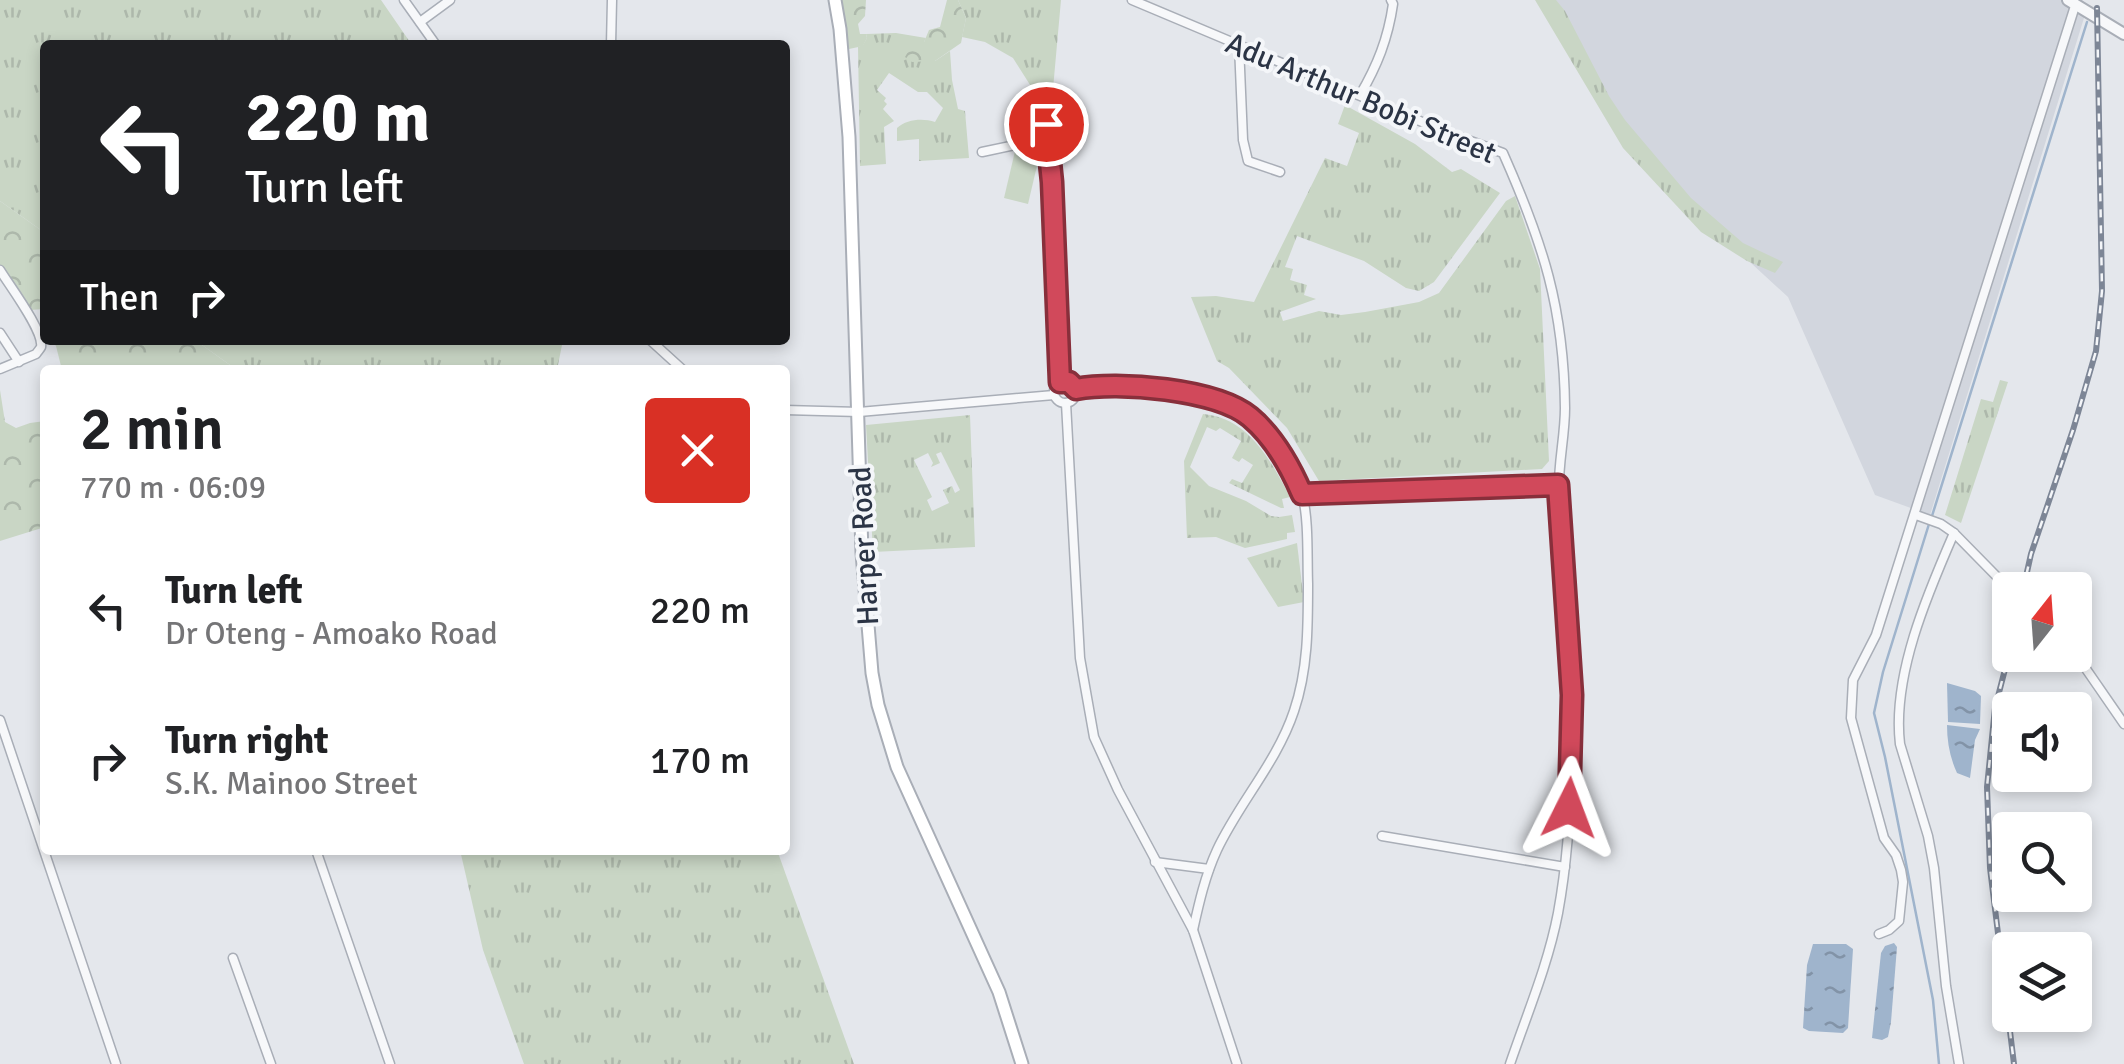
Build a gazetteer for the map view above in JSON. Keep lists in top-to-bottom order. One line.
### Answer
{"streets":{"main road":["Harper Road"],"street":["Adu Arthur Bobi Street"]},"north":"top","page":{"turn":["220 m","Turn left"],"then":"Then","heading":["2 min","770 m · 06:09"],"list":[{"name":"Turn left","note":"Dr Oteng - Amoako Road","value":"220 m"},{"name":"Turn right","note":"S.K. Mainoo Street","value":"170 m"}]}}
